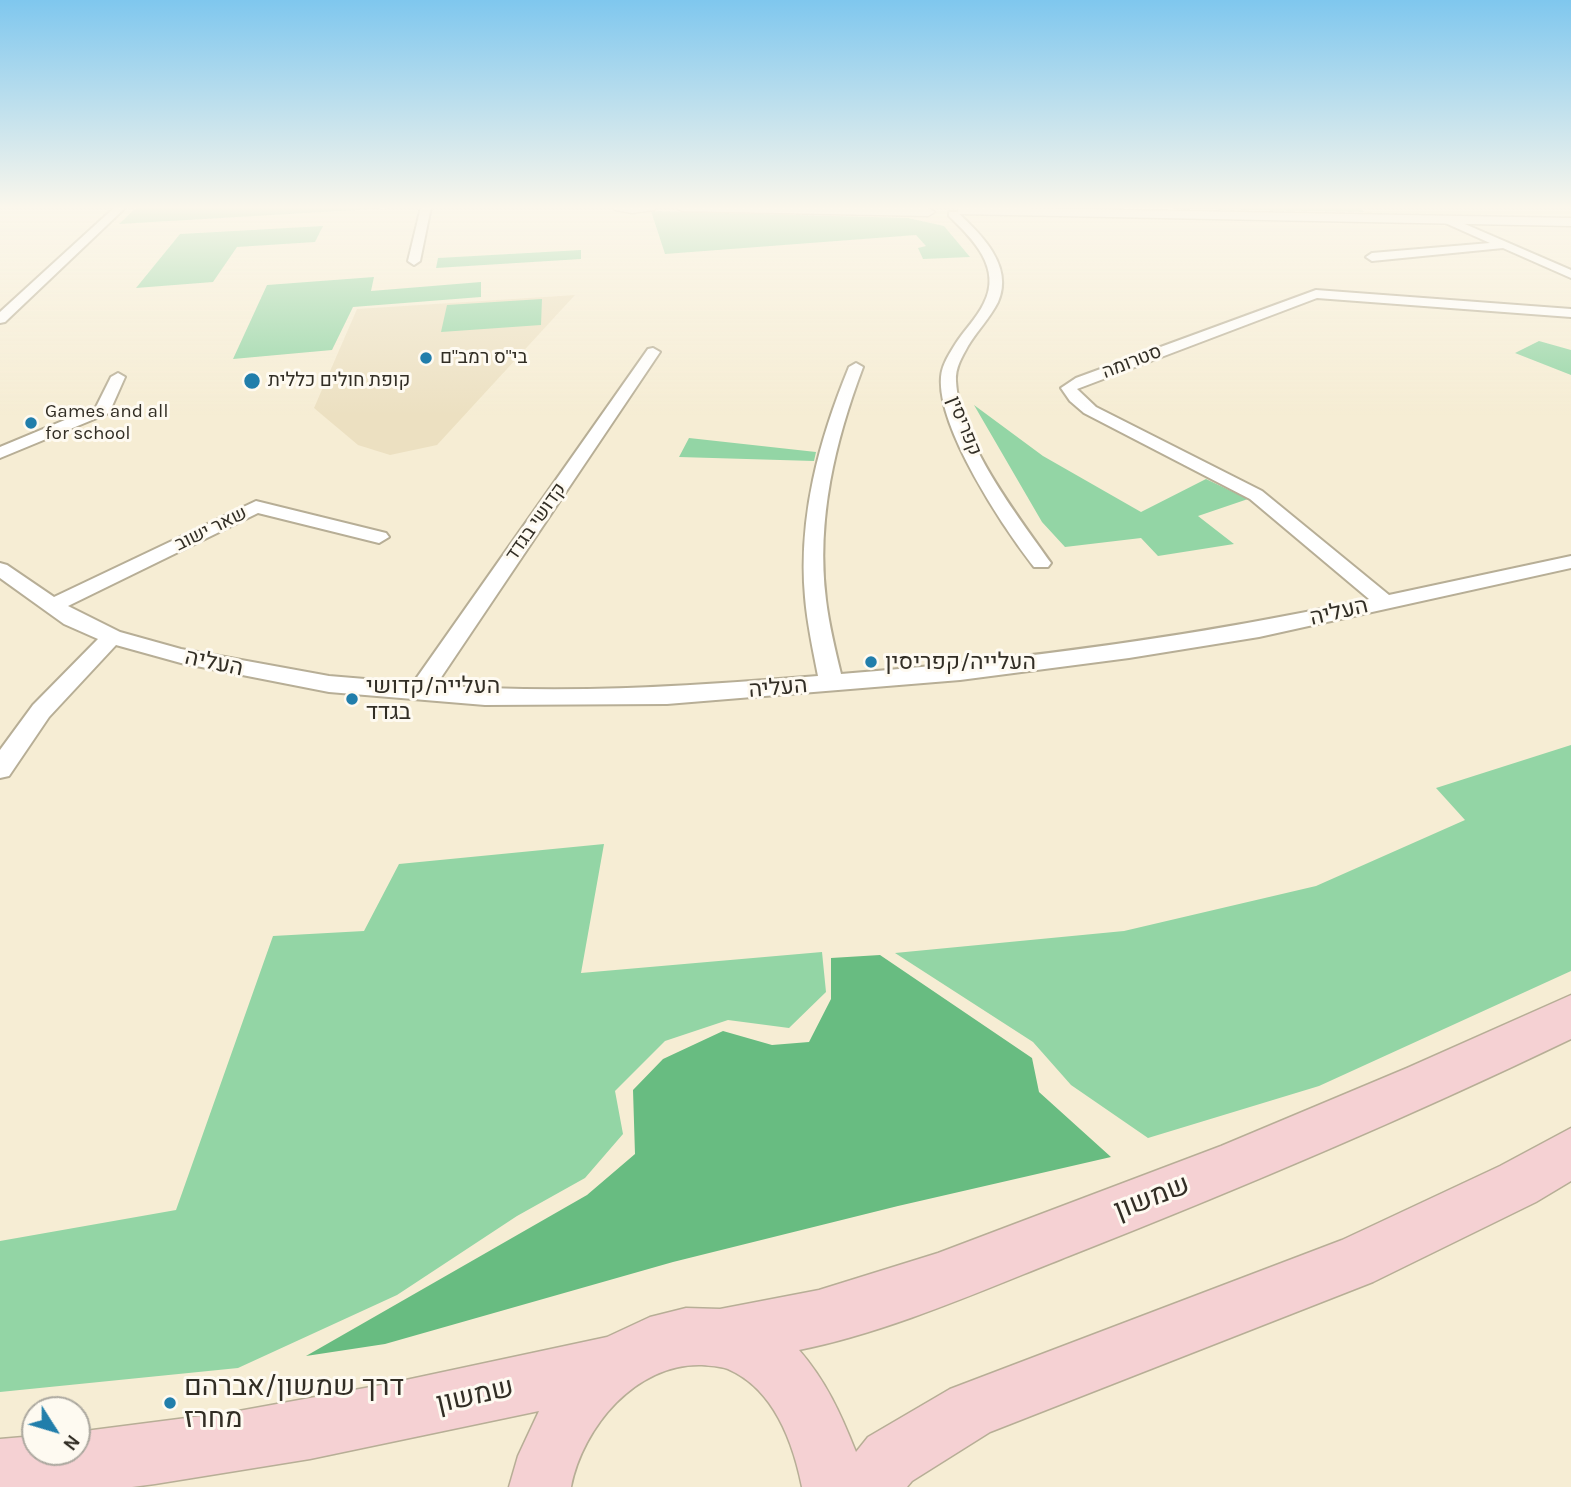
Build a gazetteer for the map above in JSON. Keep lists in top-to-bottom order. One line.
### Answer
{"streets":{"main road":["שמשון"],"street":["סטרומה","קפריסין","קדושי בגדד","שאר ישוב","העליה"]},"crossings":[["סטרומה","העליה"],["קדושי בגדד","העליה"],["שאר ישוב","העליה"]],"places":["בי\"ס רמב\"ם","קופת חולים כללית","Games and all for school","העלייה/קפריסין","העלייה/קדושי בגדד","דרך שמשון/אברהם מחרז"],"north":"bottom right"}
